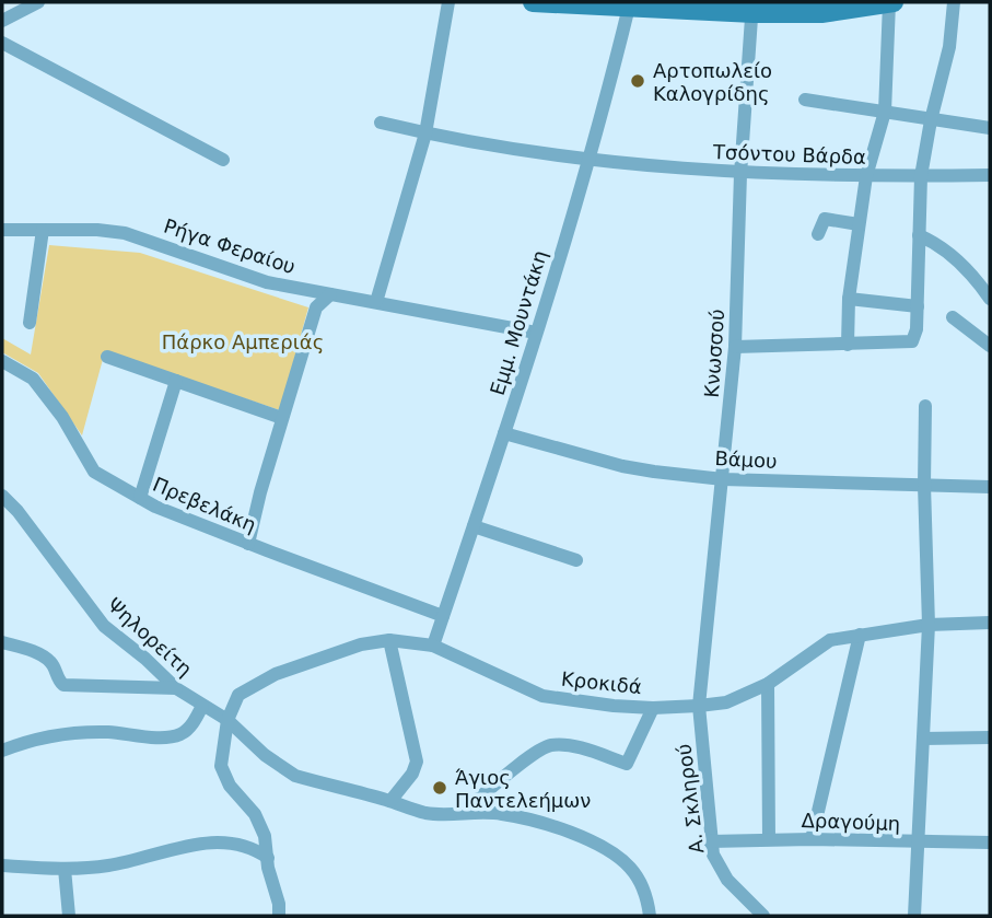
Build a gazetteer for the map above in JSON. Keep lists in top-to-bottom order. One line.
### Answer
{"streets":{"street":["Τσόντου Βάρδα","Ρήγα Φεραίου","Εμμ. Μουντάκη","Κνωσσού","Βάμου","Πρεβελάκη","Ψηλορείτη","Κροκιδά","Α. Σκληρού","Δραγούμη"]},"crossings":[["Τσόντου Βάρδα","Εμμ. Μουντάκη"],["Τσόντου Βάρδα","Κνωσσού"],["Ρήγα Φεραίου","Εμμ. Μουντάκη"],["Εμμ. Μουντάκη","Βάμου"],["Εμμ. Μουντάκη","Πρεβελάκη"],["Εμμ. Μουντάκη","Κροκιδά"],["Κνωσσού","Βάμου"],["Κνωσσού","Κροκιδά"],["Κνωσσού","Α. Σκληρού"],["Ψηλορείτη","Κροκιδά"],["Κροκιδά","Α. Σκληρού"],["Α. Σκληρού","Δραγούμη"]],"parks":["Πάρκο Αμπεριάς"],"places":["Αρτοπωλείο Καλογρίδης","Άγιος Παντελεήμων"]}
